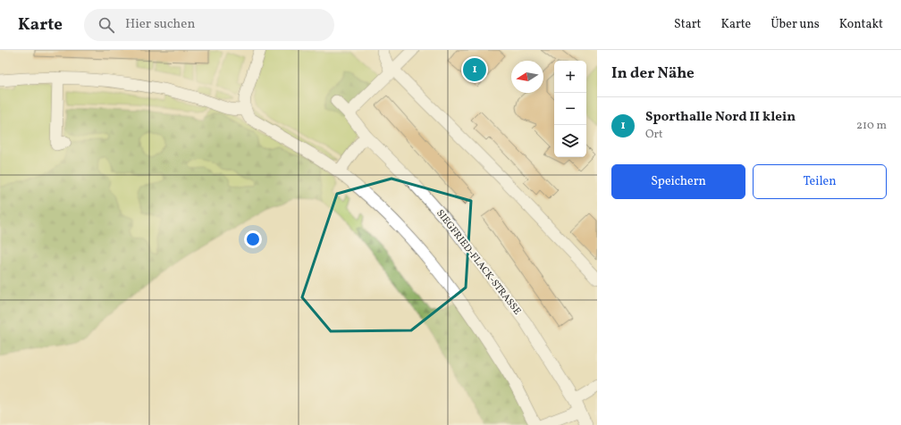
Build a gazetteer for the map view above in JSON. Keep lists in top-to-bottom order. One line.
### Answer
{"streets":{"street":["SIEGFRIED-FLACK-STRASSE"]},"north":"left","page":{"header":"Karte","search":"Hier suchen","nav":["Start","Karte","Über uns","Kontakt"],"heading":"In der Nähe","pins":"1","map_buttons":["+","−"],"list":[{"mark":"1","name":"Sporthalle Nord II klein","note":"Ort","value":"210 m"}],"buttons":["Speichern","Teilen"]}}
